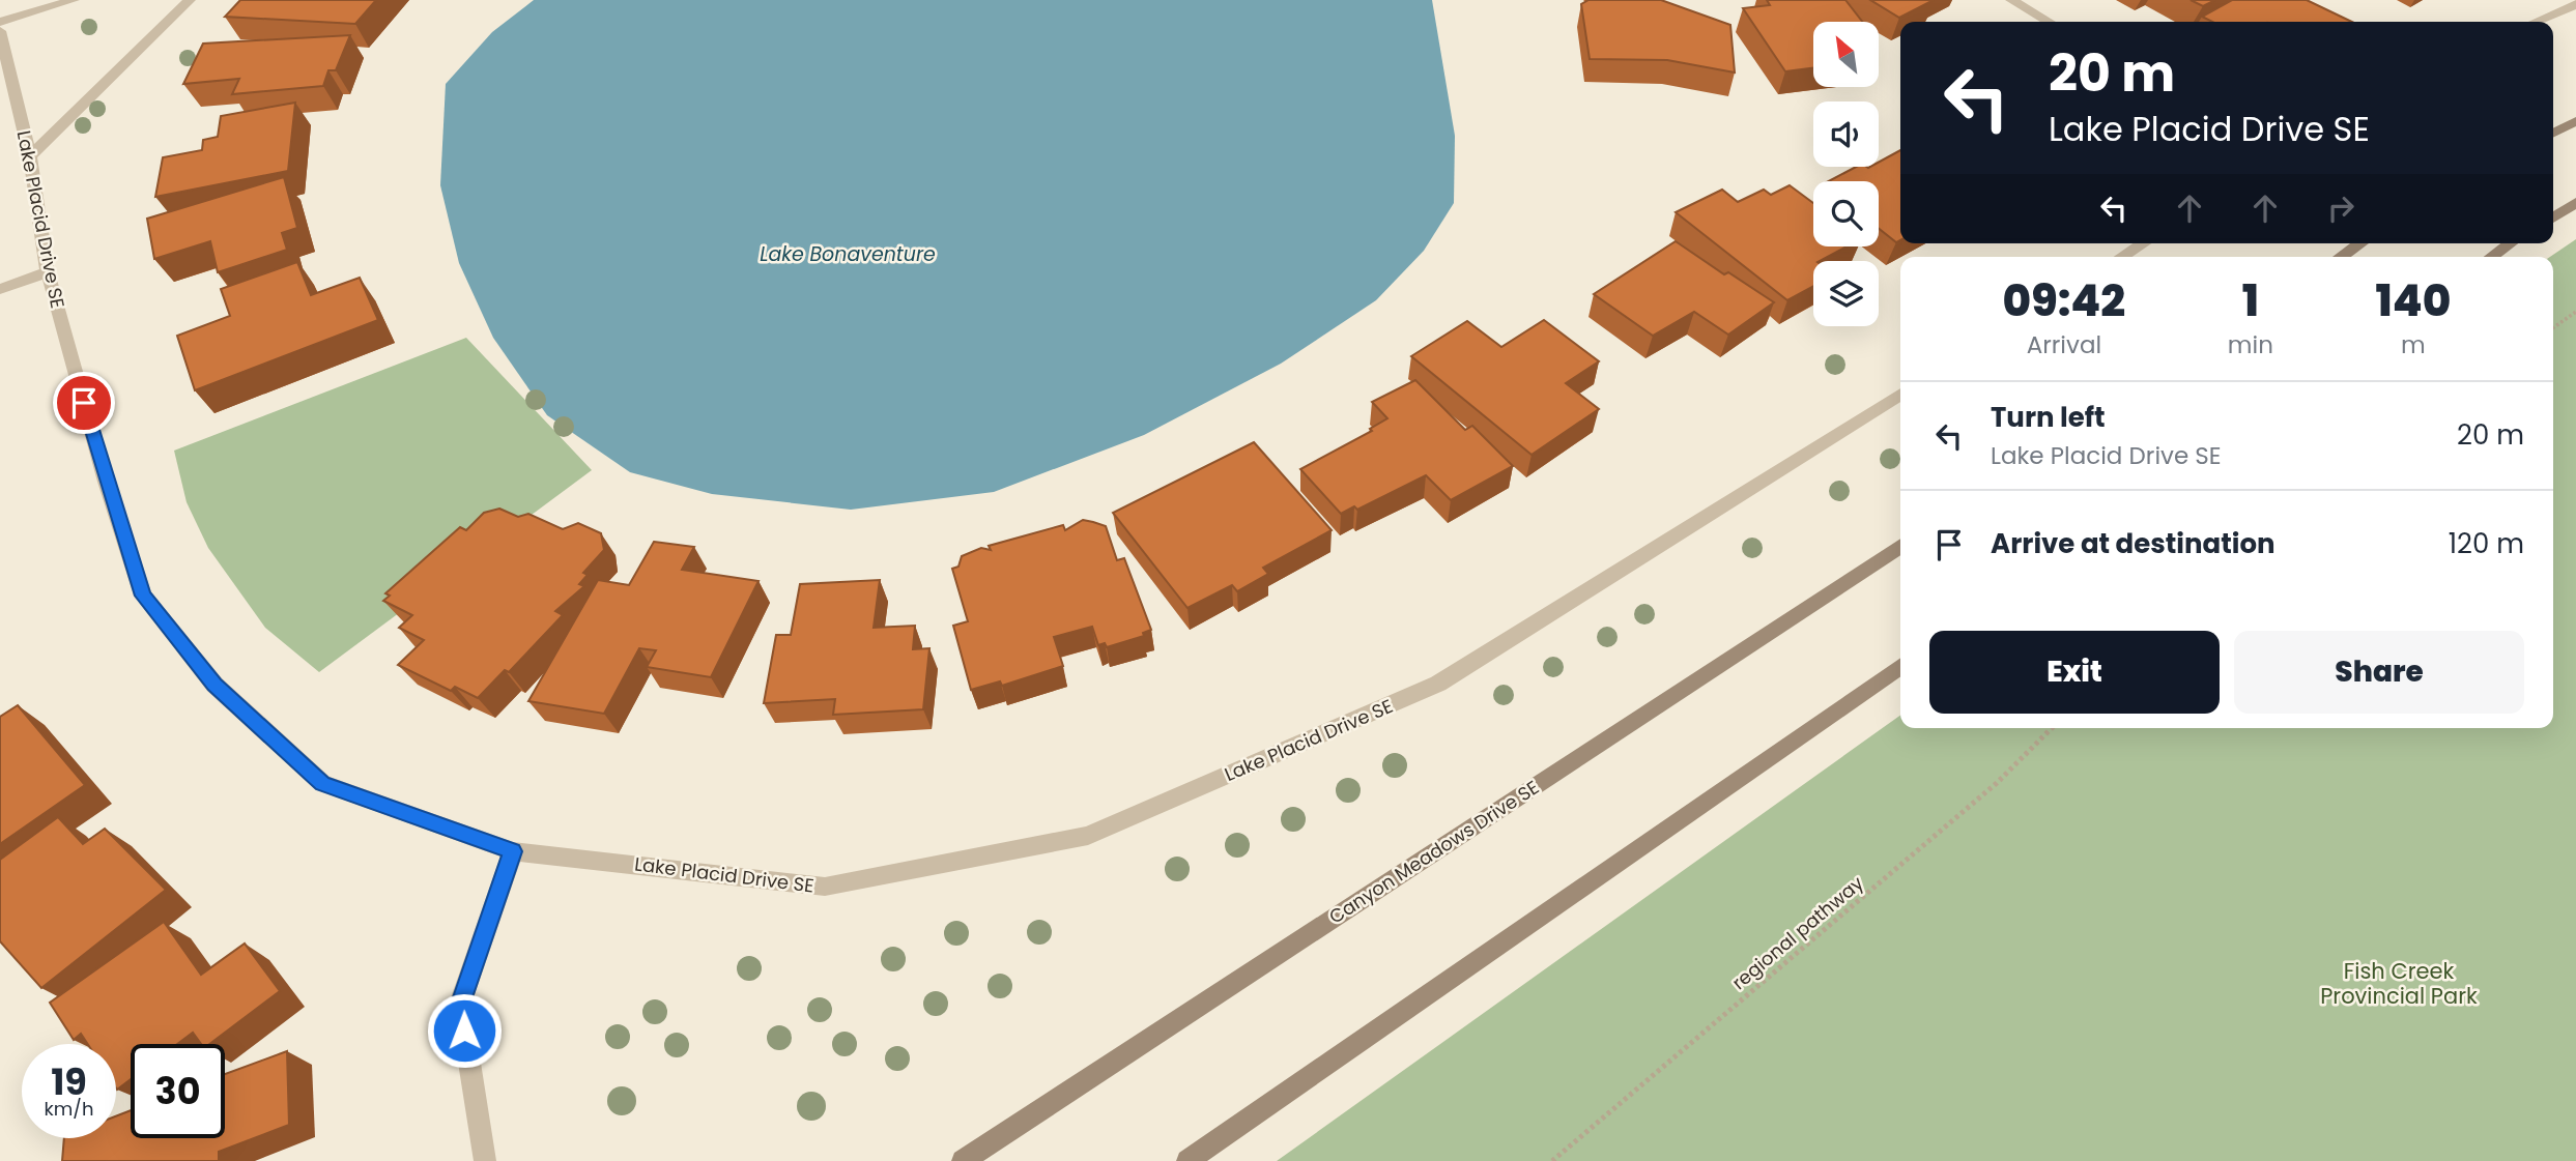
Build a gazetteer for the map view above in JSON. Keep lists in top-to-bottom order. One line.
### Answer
{"streets":{"main road":["Canyon Meadows Drive SE"],"street":["Lake Placid Drive SE"],"path":["regional pathway"]},"water":["Lake Bonaventure"],"parks":["Fish Creek Provincial Park"],"north":"top left","page":{"turn":["20 m","Lake Placid Drive SE"],"eta":["09:42","Arrival","1","min","140","m"],"list":[{"name":"Turn left","note":"Lake Placid Drive SE","value":"20 m"},{"name":"Arrive at destination","value":"120 m"}],"buttons":["Exit","Share"],"speed":"19 km/h","limit":"30"}}
